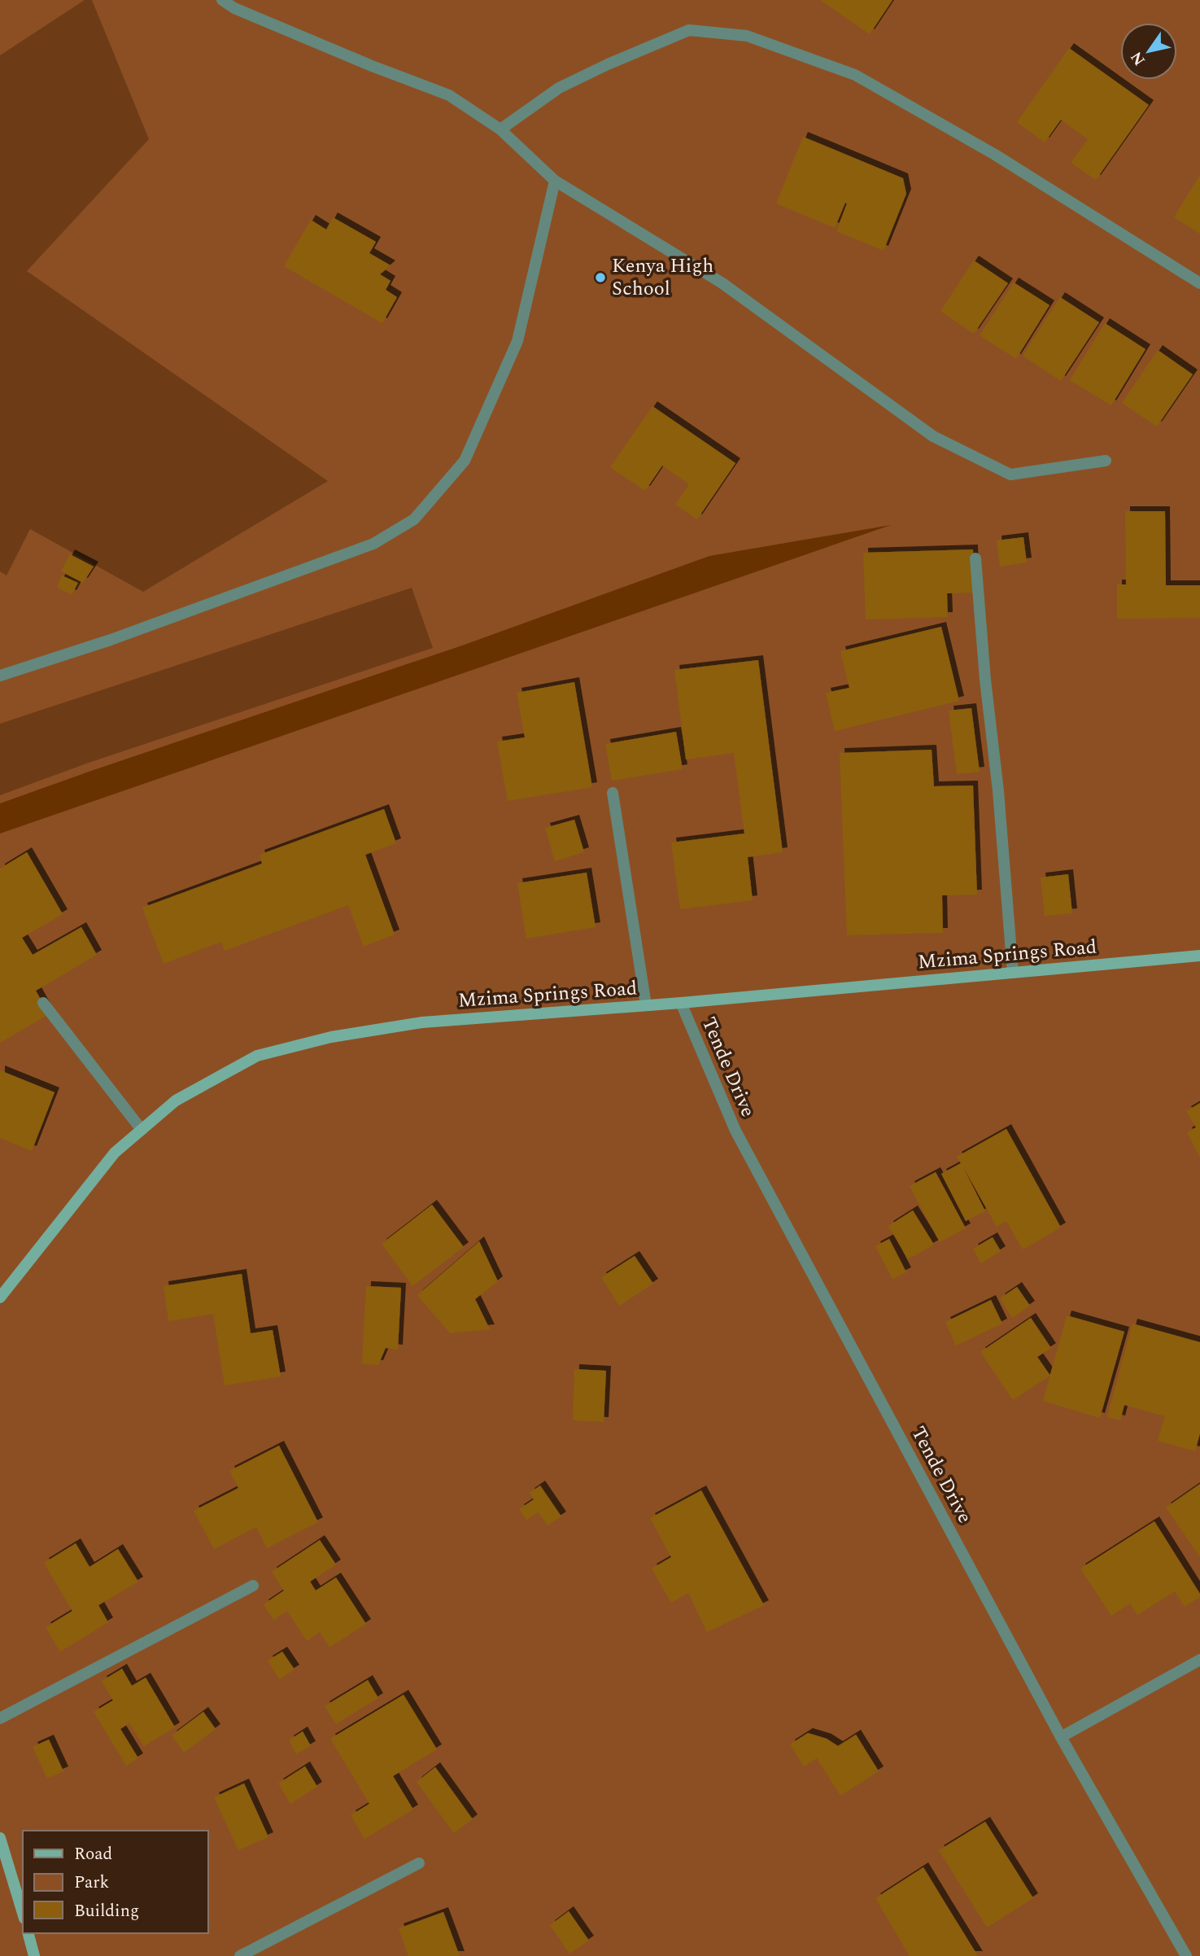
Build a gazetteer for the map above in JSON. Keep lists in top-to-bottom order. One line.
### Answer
{"streets":{"street":["Mzima Springs Road","Tende Drive"]},"crossings":[["Mzima Springs Road","Tende Drive"]],"places":["Kenya High School"],"legend":["Road","Park","Building"],"north":"bottom left"}
